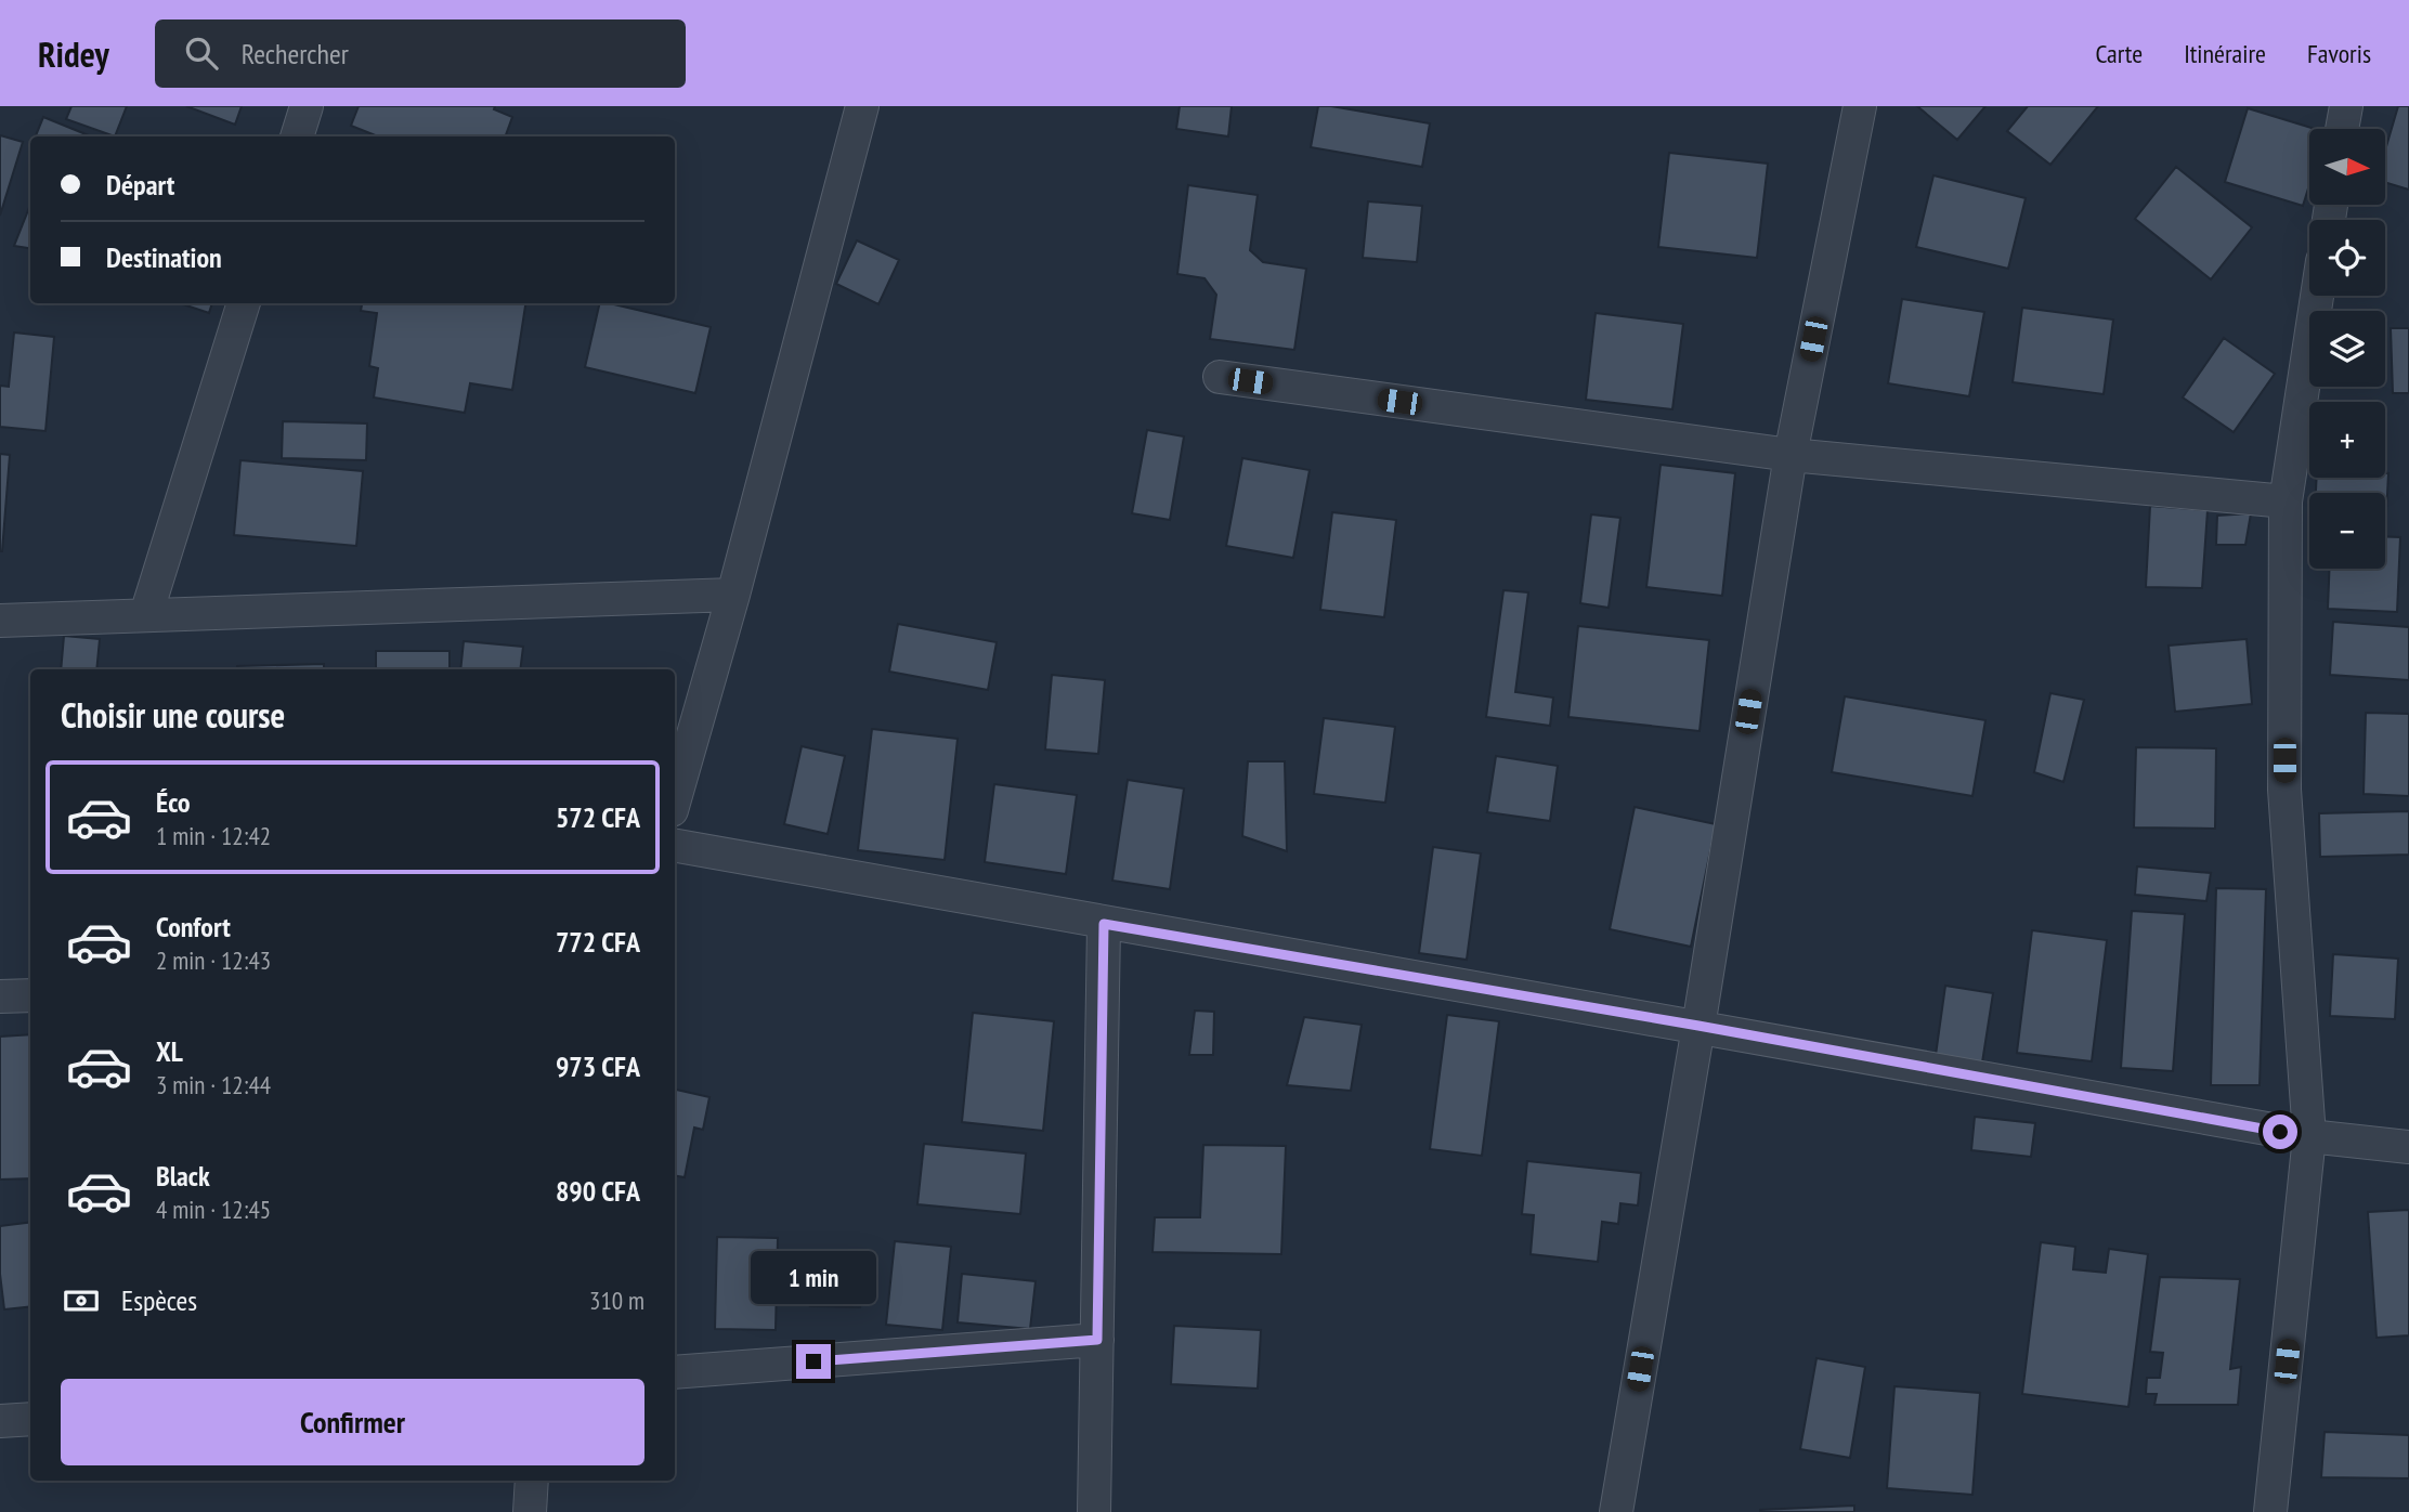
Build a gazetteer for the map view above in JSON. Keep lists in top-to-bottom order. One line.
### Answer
{"north":"right","page":{"header":"Ridey","search":"Rechercher","nav":["Carte","Itinéraire","Favoris"],"map_buttons":["+","−"],"banner":["Départ","Destination"],"heading":"Choisir une course","list":[{"name":"Éco","note":"1 min · 12:42","value":"572 CFA"},{"name":"Confort","note":"2 min · 12:43","value":"772 CFA"},{"name":"XL","note":"3 min · 12:44","value":"973 CFA"},{"name":"Black","note":"4 min · 12:45","value":"890 CFA"}],"bubble":"1 min","pay":["Espèces","310 m"],"buttons":"Confirmer"}}
